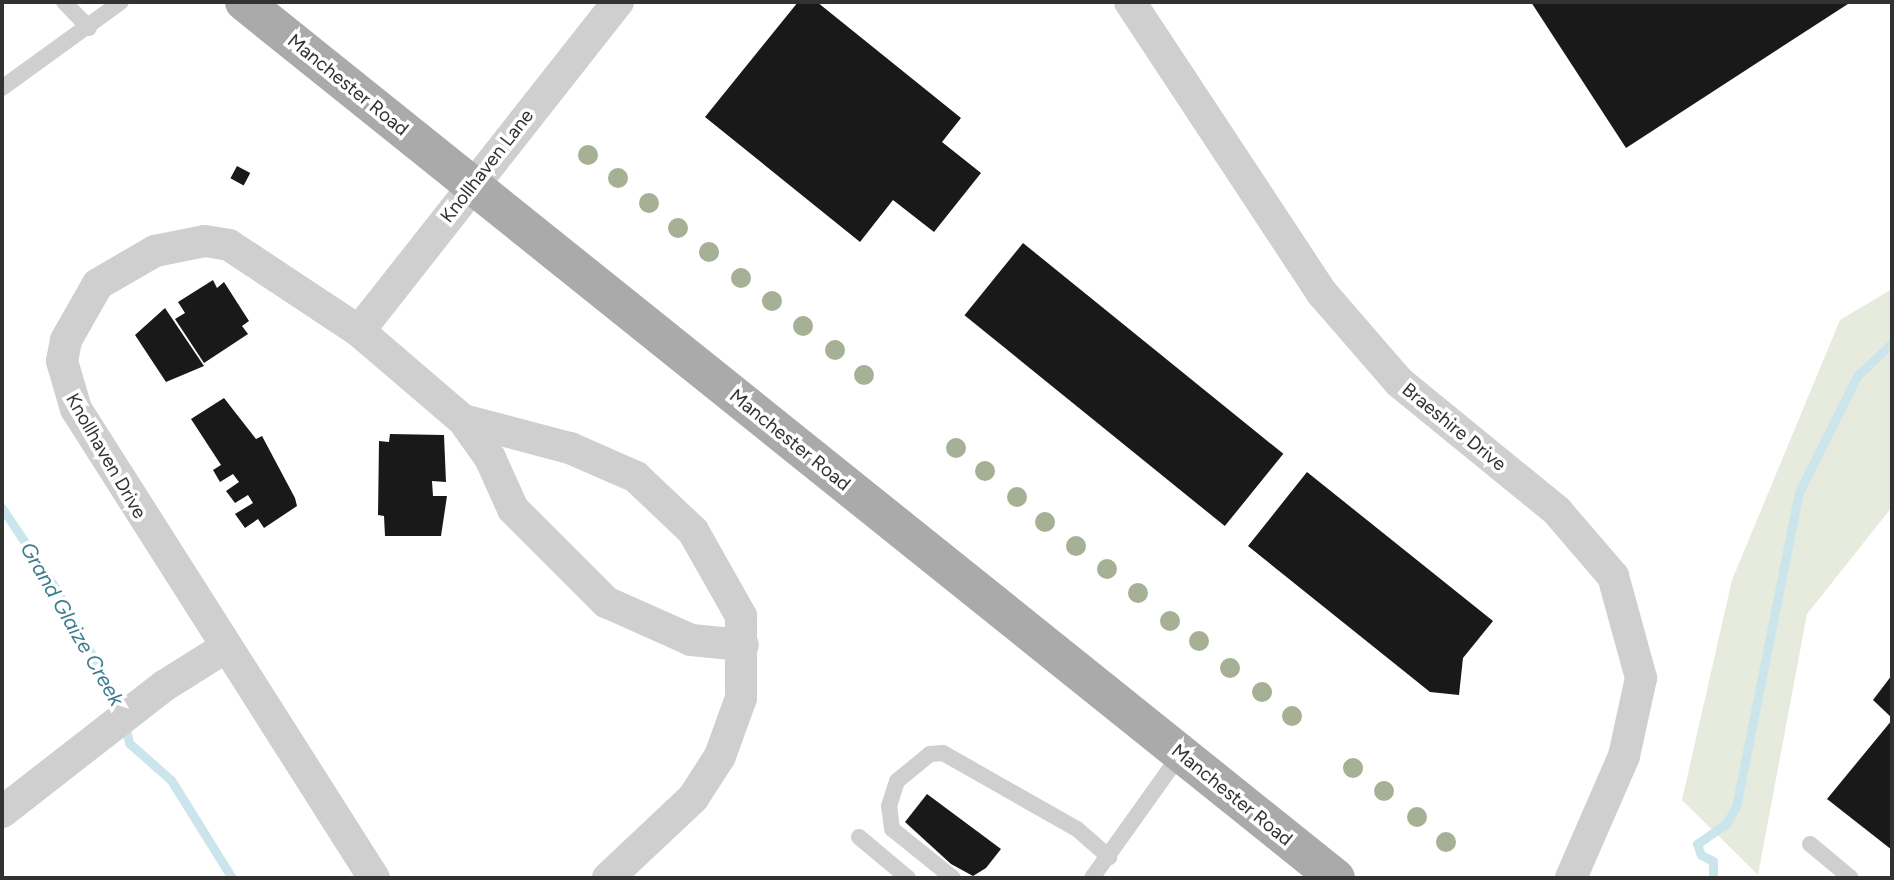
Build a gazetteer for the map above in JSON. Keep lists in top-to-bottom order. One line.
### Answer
{"streets":{"main road":["Manchester Road"],"street":["Knollhaven Lane","Braeshire Drive","Knollhaven Drive"]},"crossings":[["Manchester Road","Knollhaven Lane"],["Knollhaven Lane","Knollhaven Drive"]],"water":["Grand Glaize Creek"]}
